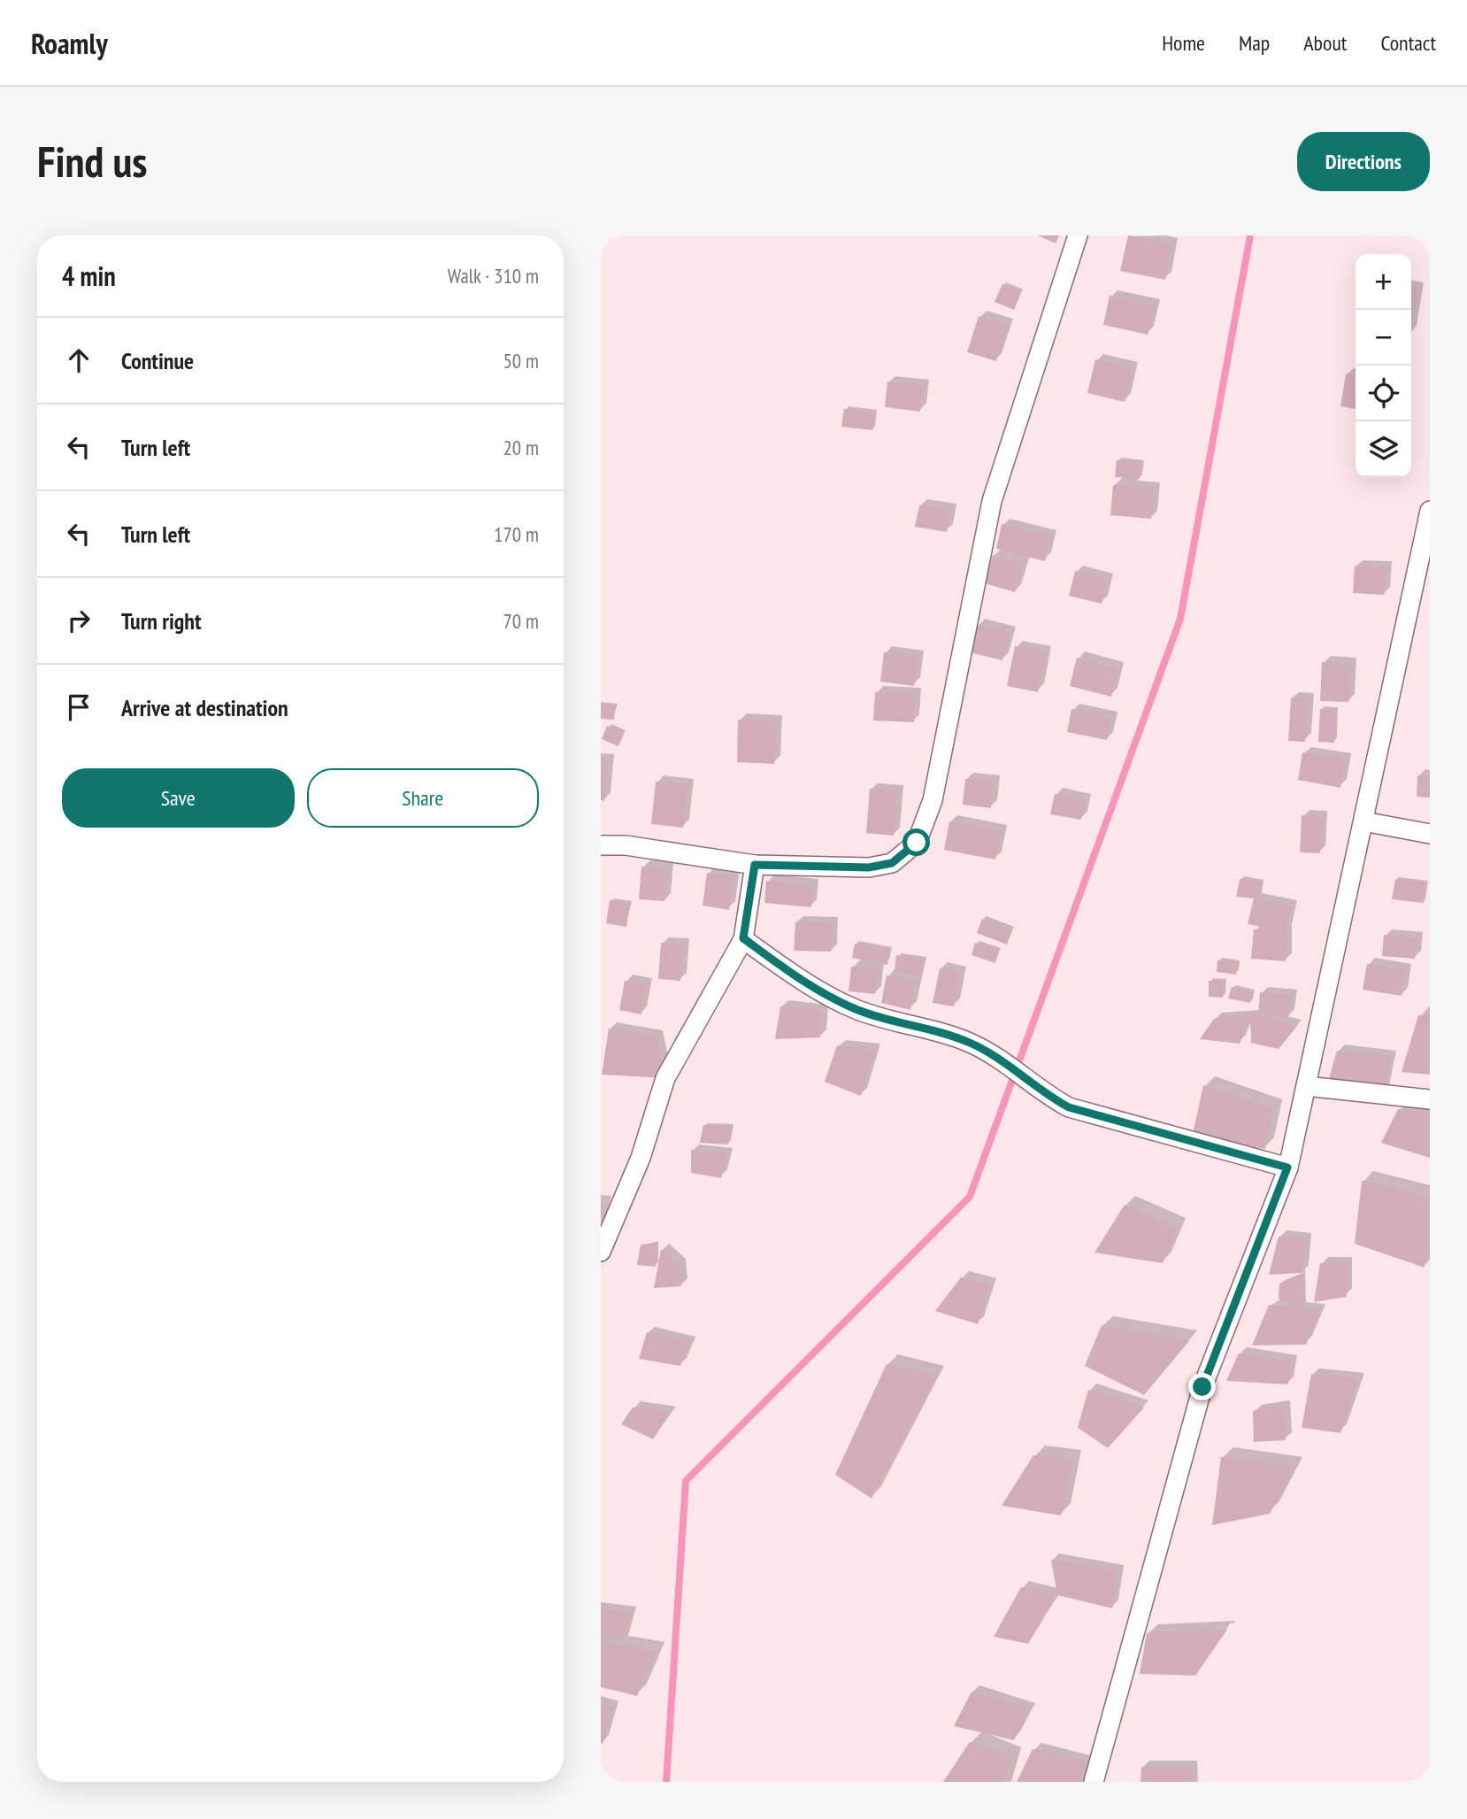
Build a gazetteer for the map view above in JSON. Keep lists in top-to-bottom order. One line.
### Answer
{"page":{"header":"Roamly","nav":["Home","Map","About","Contact"],"buttons":["Directions",["Save","Share"]],"title":"Find us","heading":["4 min","Walk · 310 m"],"map_buttons":["+","−"],"list":[["Continue","50 m"],["Turn left","20 m"],["Turn left","170 m"],["Turn right","70 m"],"Arrive at destination"]}}
